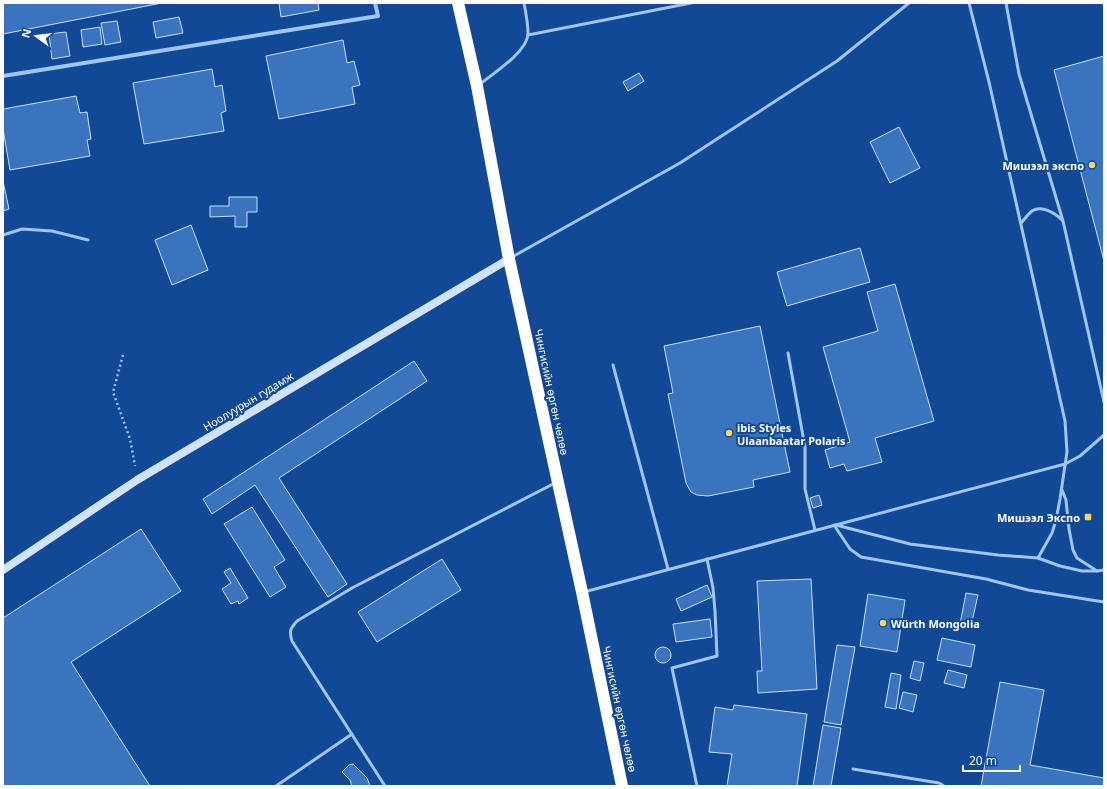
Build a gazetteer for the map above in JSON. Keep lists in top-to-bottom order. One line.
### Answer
{"streets":{"highway":["Чингисийн өргөн чөлөө"],"street":["Ноолуурын гудамж"]},"crossings":[["Чингисийн өргөн чөлөө","Ноолуурын гудамж"]],"places":{"other":["Мишээл экспо","ibis Styles Ulaanbaatar Polaris","Würth Mongolia"],"transit":["Мишээл Экспо"]},"scale_bar":"20 m","north":"left"}
